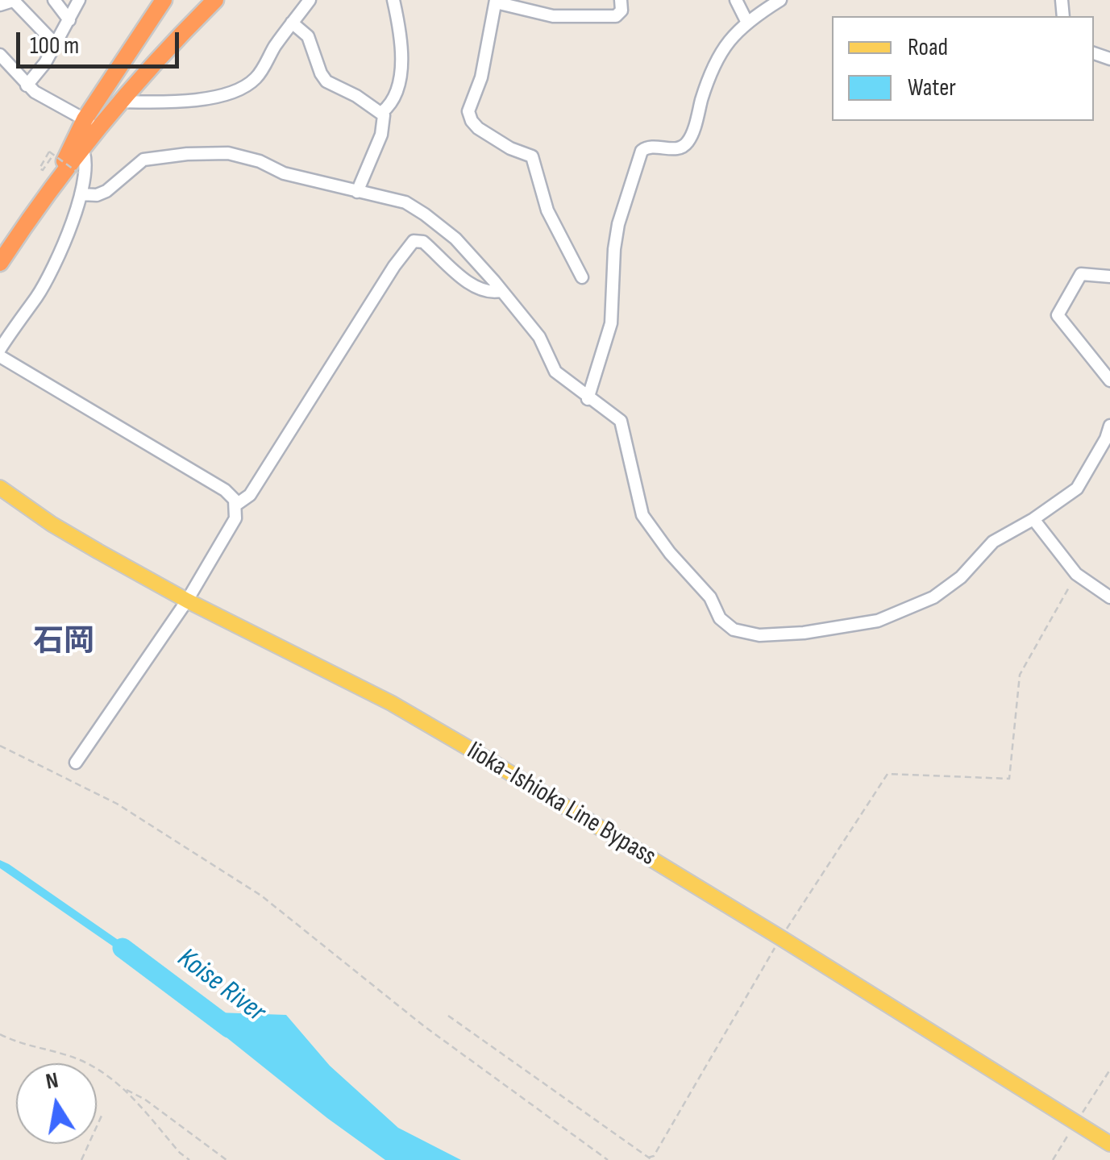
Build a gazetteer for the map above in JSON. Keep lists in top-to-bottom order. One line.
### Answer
{"streets":{"main road":["Iioka-Ishioka Line Bypass"]},"districts":["石岡"],"water":["Koise River"],"legend":["Road","Water"],"scale_bar":"100 m","north":"top"}
